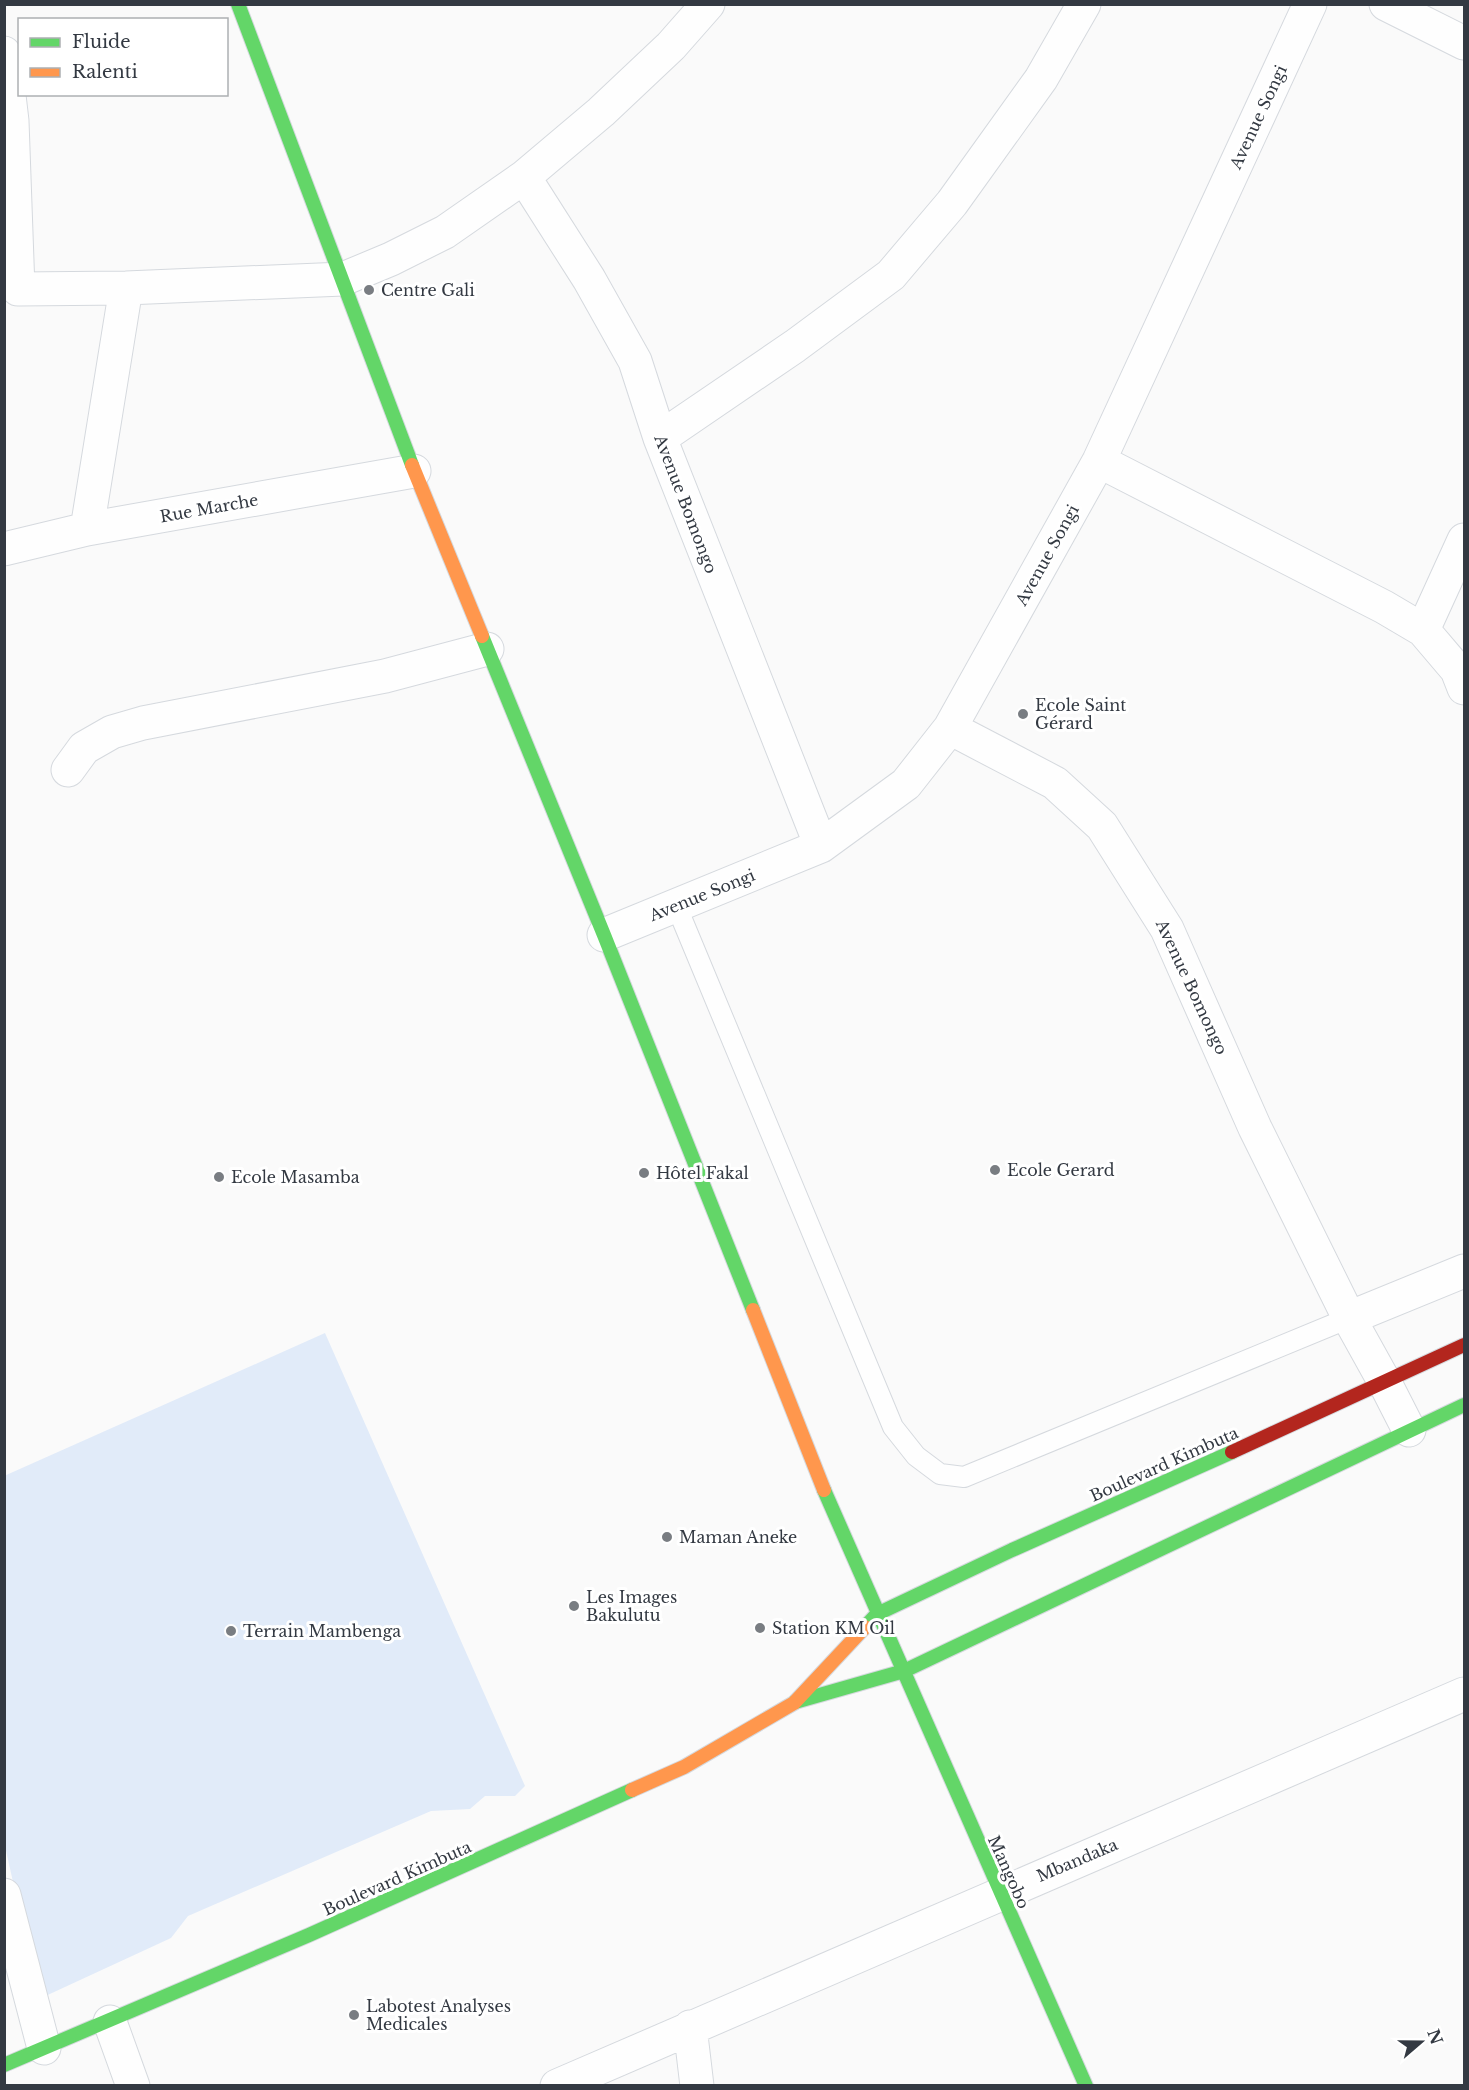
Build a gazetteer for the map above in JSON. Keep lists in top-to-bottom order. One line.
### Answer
{"streets":{"street":["Avenue Songi","Avenue Bomongo","Rue Marche","Boulevard Kimbuta","Mbandaka","Mangobo"]},"crossings":[["Avenue Songi","Avenue Bomongo"],["Avenue Songi","Mangobo"],["Avenue Bomongo","Boulevard Kimbuta"],["Rue Marche","Mangobo"],["Boulevard Kimbuta","Mangobo"],["Mbandaka","Mangobo"]],"places":["Centre Gali","Ecole Saint Gérard","Ecole Gerard","Hôtel Fakal","Ecole Masamba","Maman Aneke","Les Images Bakulutu","Station KM Oil","Terrain Mambenga","Labotest Analyses Medicales"],"legend":["Fluide","Ralenti"],"north":"right"}
